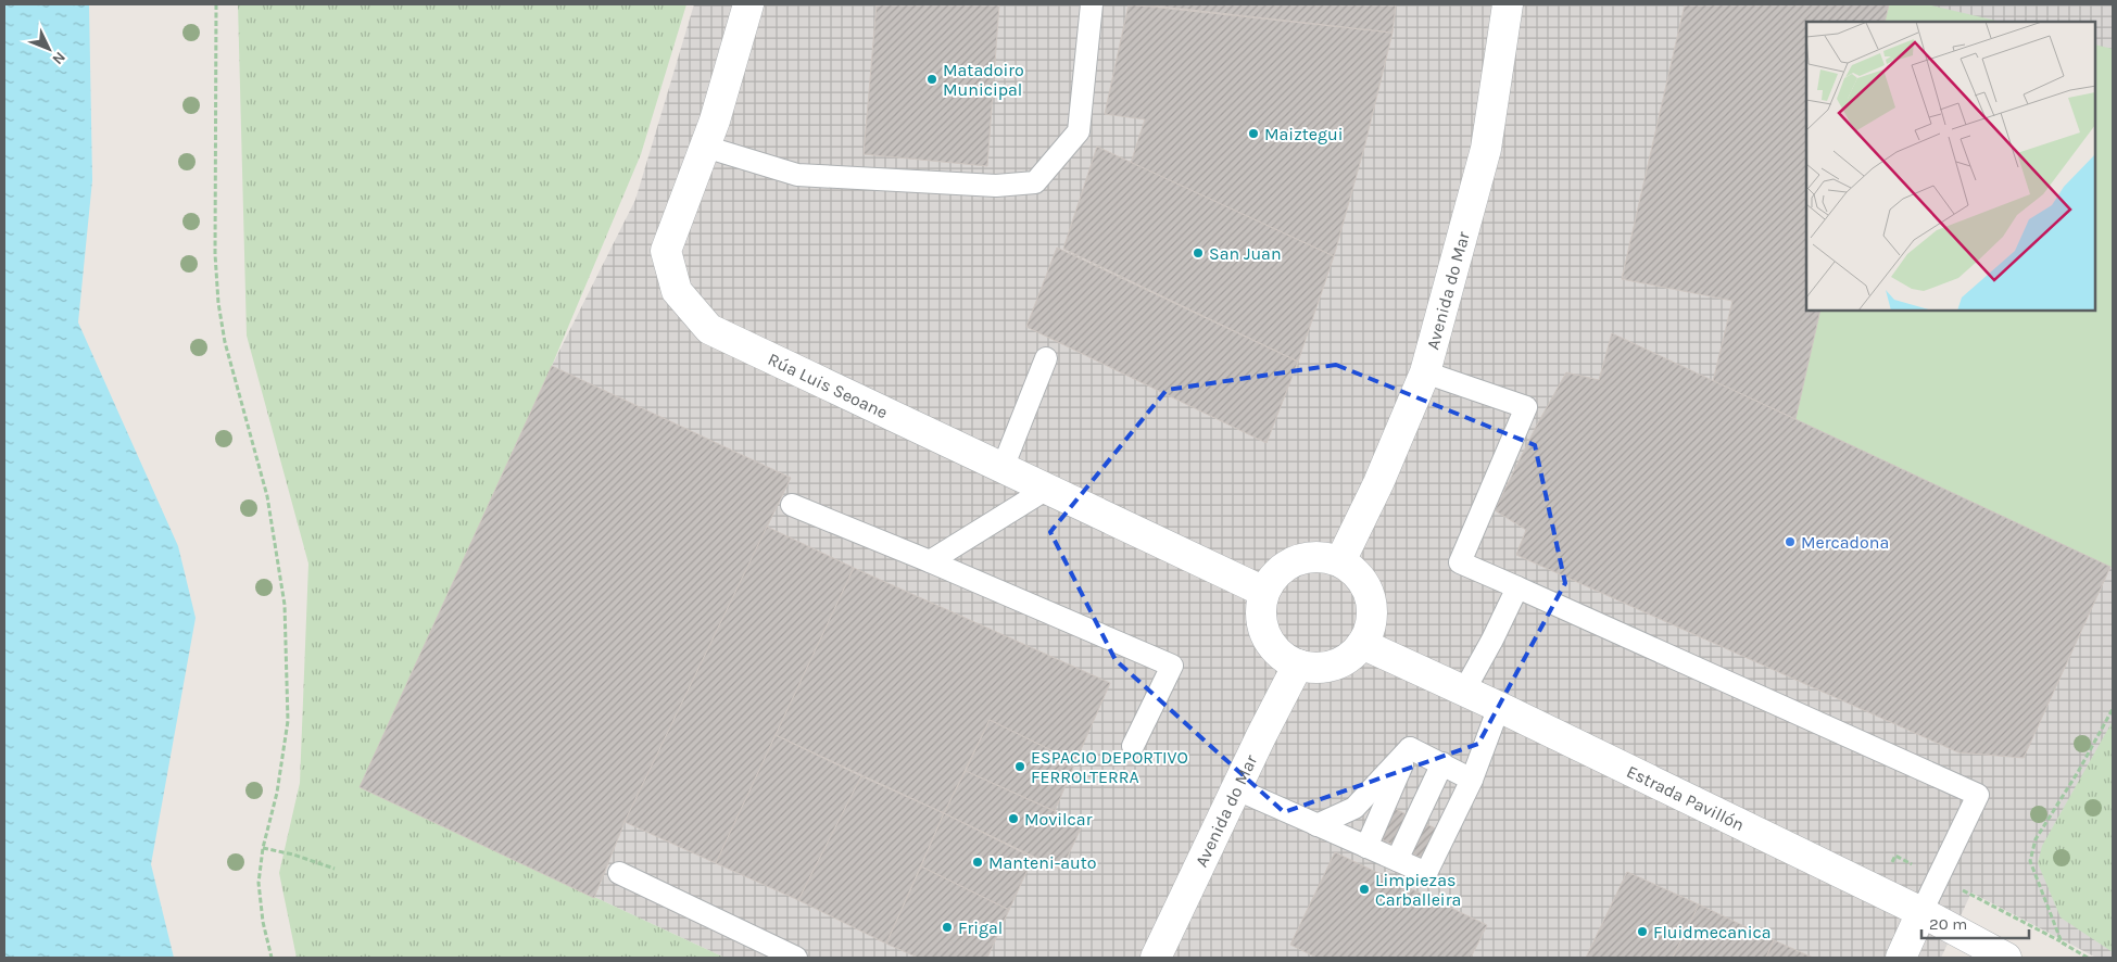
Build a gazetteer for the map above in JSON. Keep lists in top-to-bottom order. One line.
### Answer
{"streets":{"street":["Avenida do Mar","Rúa Luis Seoane","Estrada Pavillón"]},"crossings":[["Avenida do Mar","Rúa Luis Seoane"],["Avenida do Mar","Estrada Pavillón"],["Rúa Luis Seoane","Estrada Pavillón"]],"places":["Matadoiro Municipal","Maiztegui","San Juan","Mercadona","ESPACIO DEPORTIVO FERROLTERRA","Movilcar","Manteni-auto","Limpiezas Carballeira","Frigal","Fluidmecanica"],"scale_bar":"20 m","north":"bottom right"}
